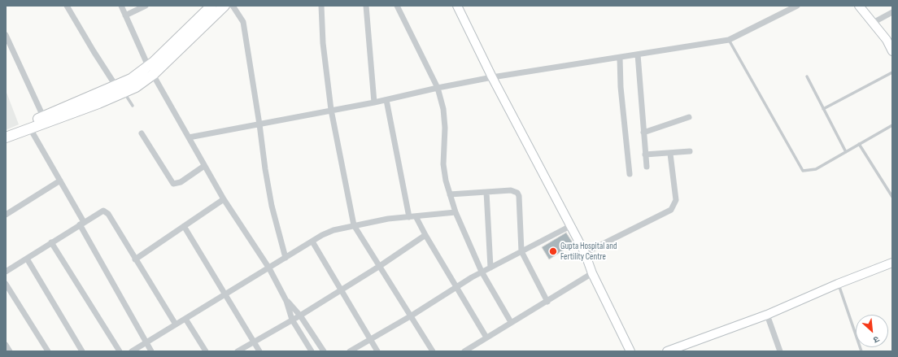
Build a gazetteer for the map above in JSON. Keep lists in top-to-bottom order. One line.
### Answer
{"places":["Gupta Hospital and Fertility Centre"],"north":"bottom right"}
